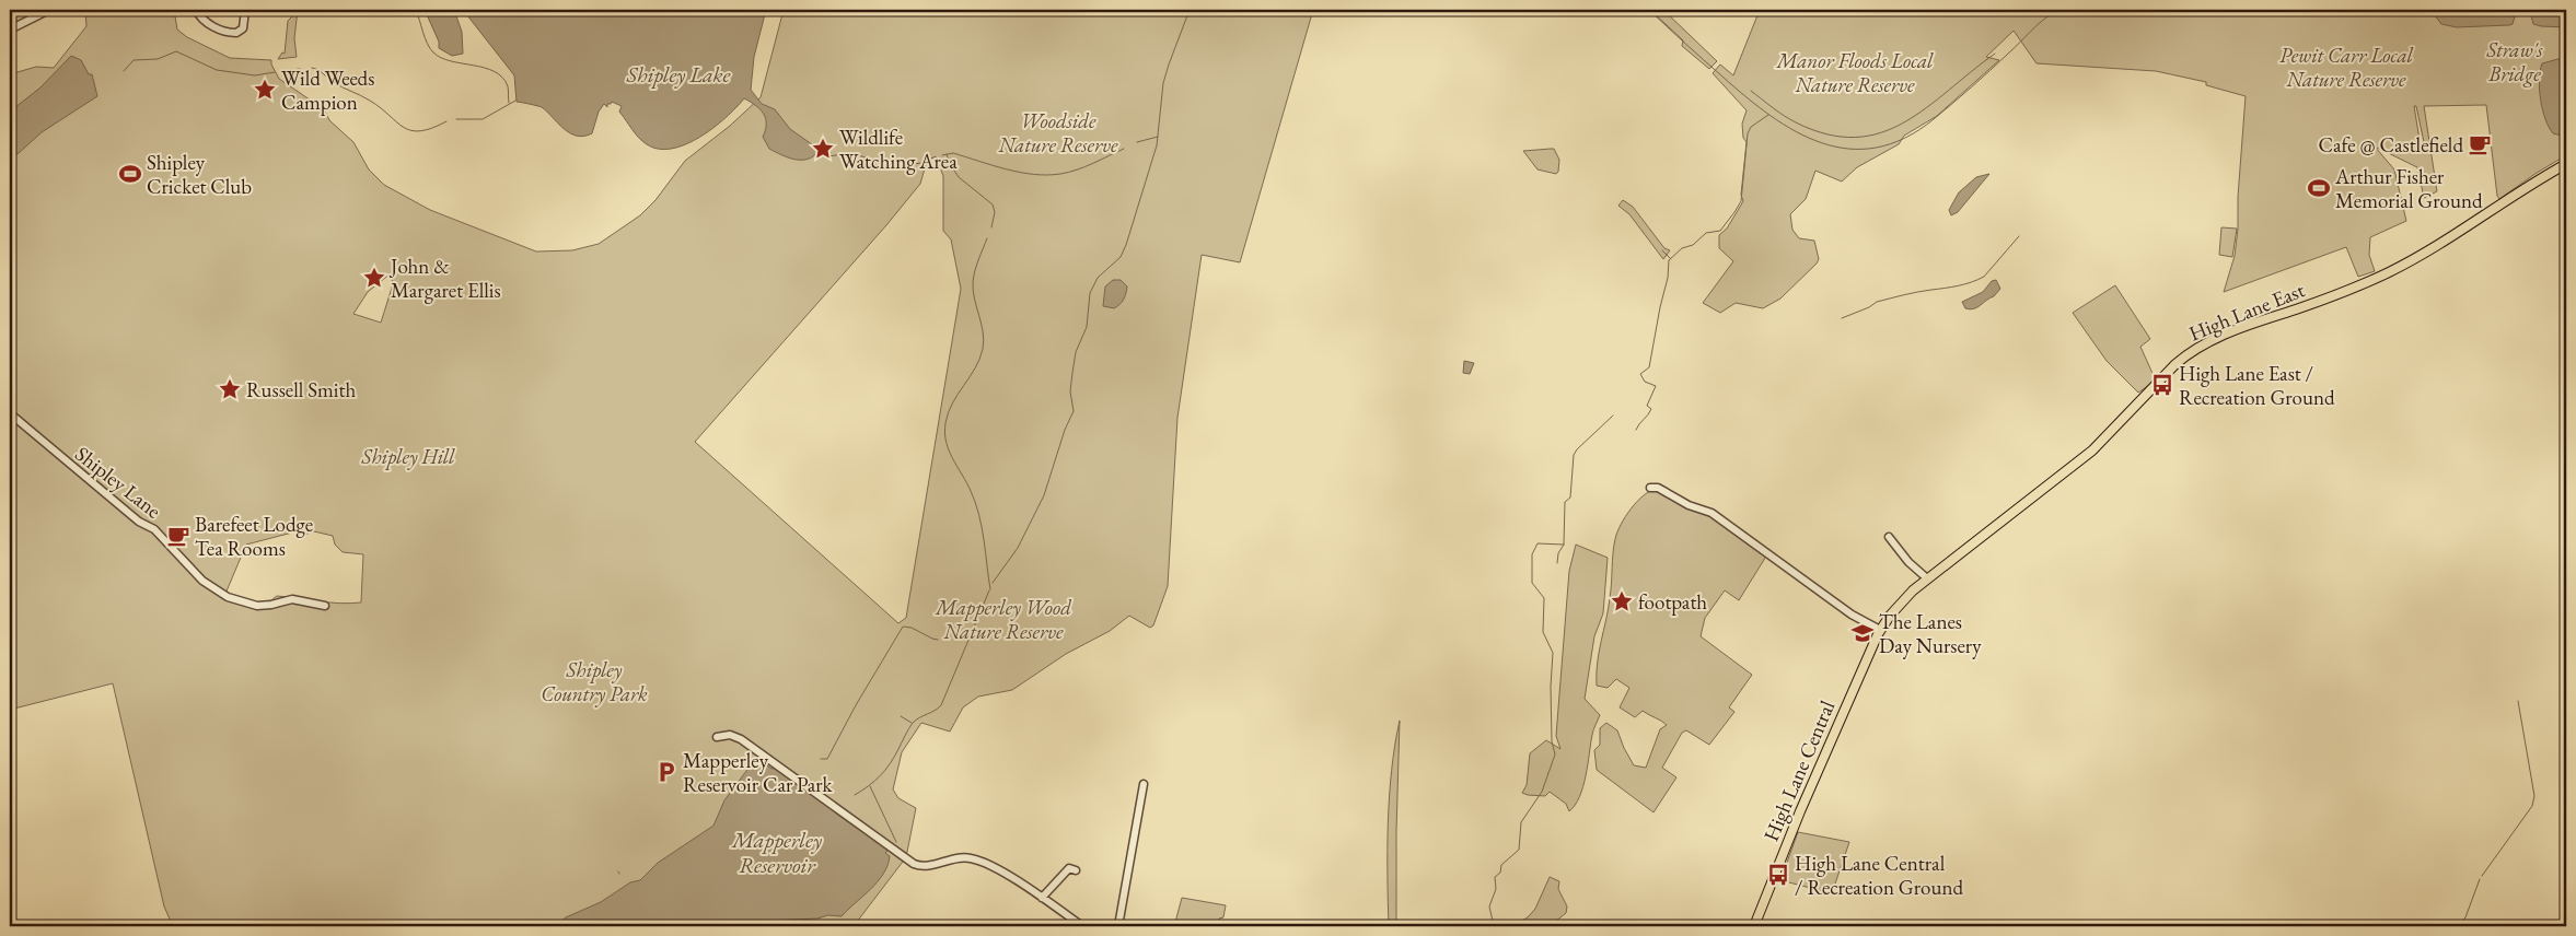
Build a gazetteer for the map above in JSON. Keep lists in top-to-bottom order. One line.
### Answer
{"streets":{"main road":["High Lane East","High Lane Central"],"street":["Shipley Lane"]},"crossings":[["High Lane East","High Lane Central"]],"water":["Shipley Lake","Mapperley Reservoir"],"parks":["Straw's Bridge","Pewit Carr Local Nature Reserve","Manor Floods Local Nature Reserve","Woodside Nature Reserve","Shipley Hill","Mapperley Wood Nature Reserve","Shipley Country Park"],"places":{"place":["Wild Weeds Campion","Wildlife Watching Area","John & Margaret Ellis","Russell Smith","footpath"],"cafe":["Cafe @ Castlefield","Barefeet Lodge Tea Rooms"],"sports":["Shipley Cricket Club","Arthur Fisher Memorial Ground"],"bus stop":["High Lane East / Recreation Ground","High Lane Central / Recreation Ground"],"school or university":["The Lanes Day Nursery"],"parking":["Mapperley Reservoir Car Park"]}}
